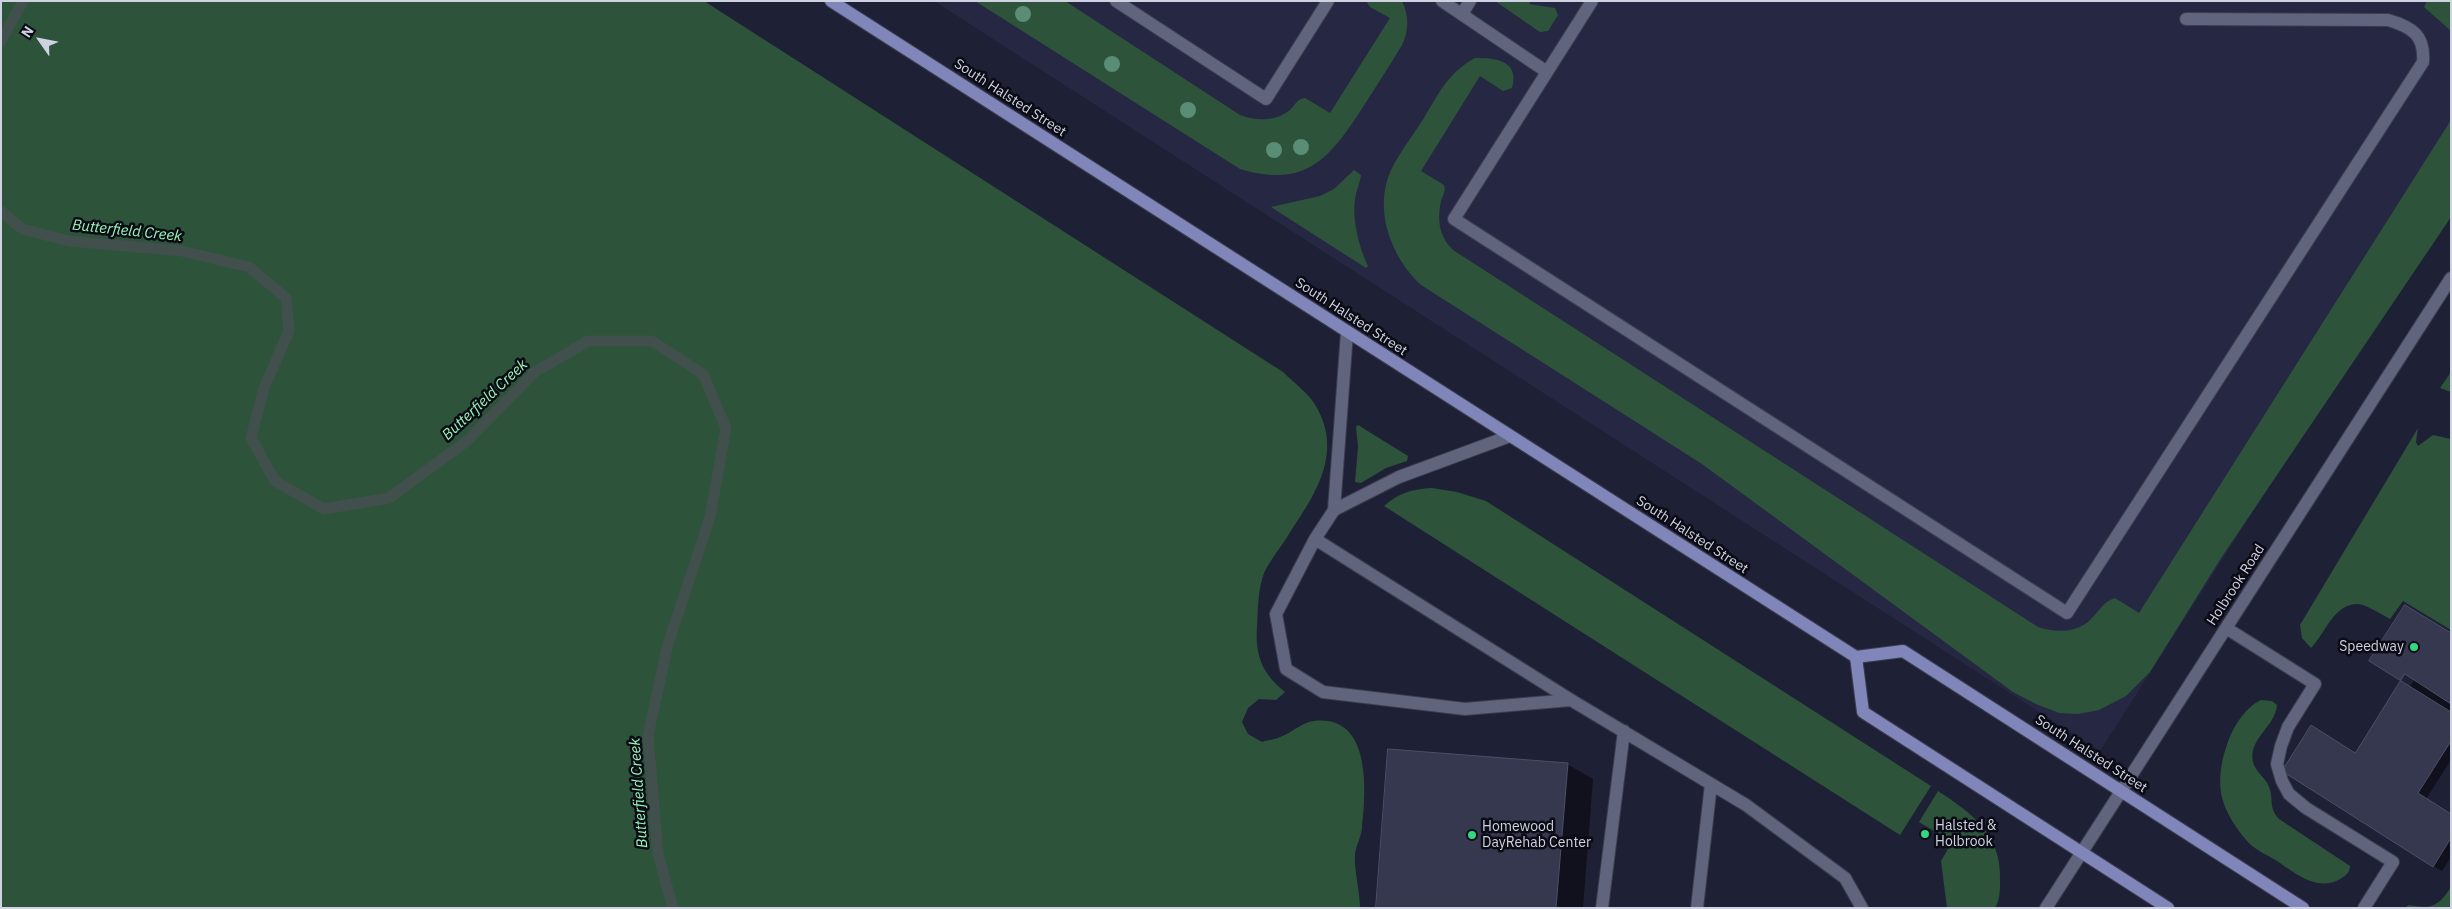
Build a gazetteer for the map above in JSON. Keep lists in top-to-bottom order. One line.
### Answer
{"streets":{"main road":["South Halsted Street"],"street":["Holbrook Road"]},"crossings":[["South Halsted Street","Holbrook Road"]],"water":["Butterfield Creek"],"places":["Speedway","Halsted & Holbrook","Homewood DayRehab Center"],"north":"top left"}
